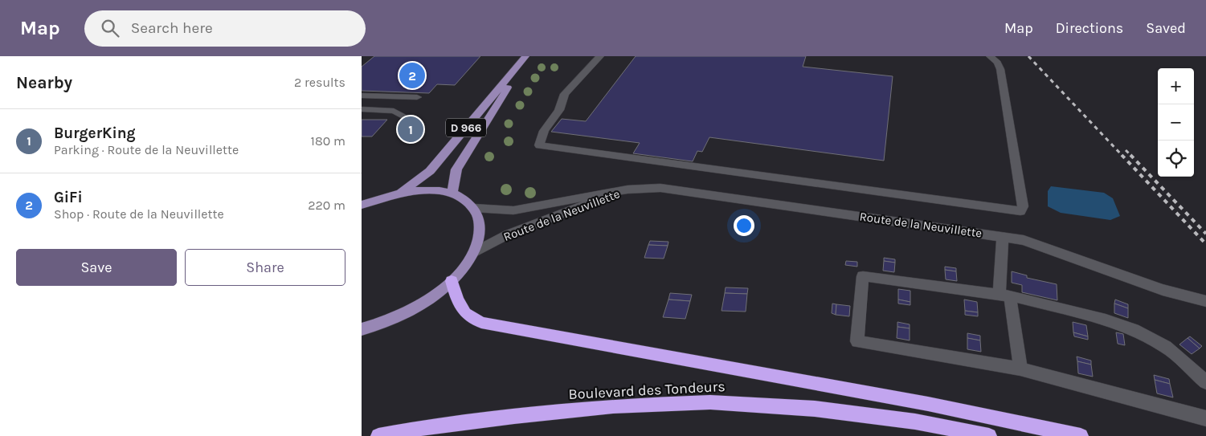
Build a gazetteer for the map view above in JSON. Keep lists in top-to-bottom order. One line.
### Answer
{"streets":{"highway":["Boulevard des Tondeurs"],"main road":["D 966"],"street":["Route de la Neuvillette"]},"page":{"header":"Map","search":"Search here","nav":["Map","Directions","Saved"],"heading":["Nearby","2 results"],"pins":["2","1"],"map_buttons":["+","−"],"list":[{"mark":"1","name":"BurgerKing","note":"Parking · Route de la Neuvillette","value":"180 m"},{"mark":"2","name":"GiFi","note":"Shop · Route de la Neuvillette","value":"220 m"}],"buttons":["Save","Share"]}}
